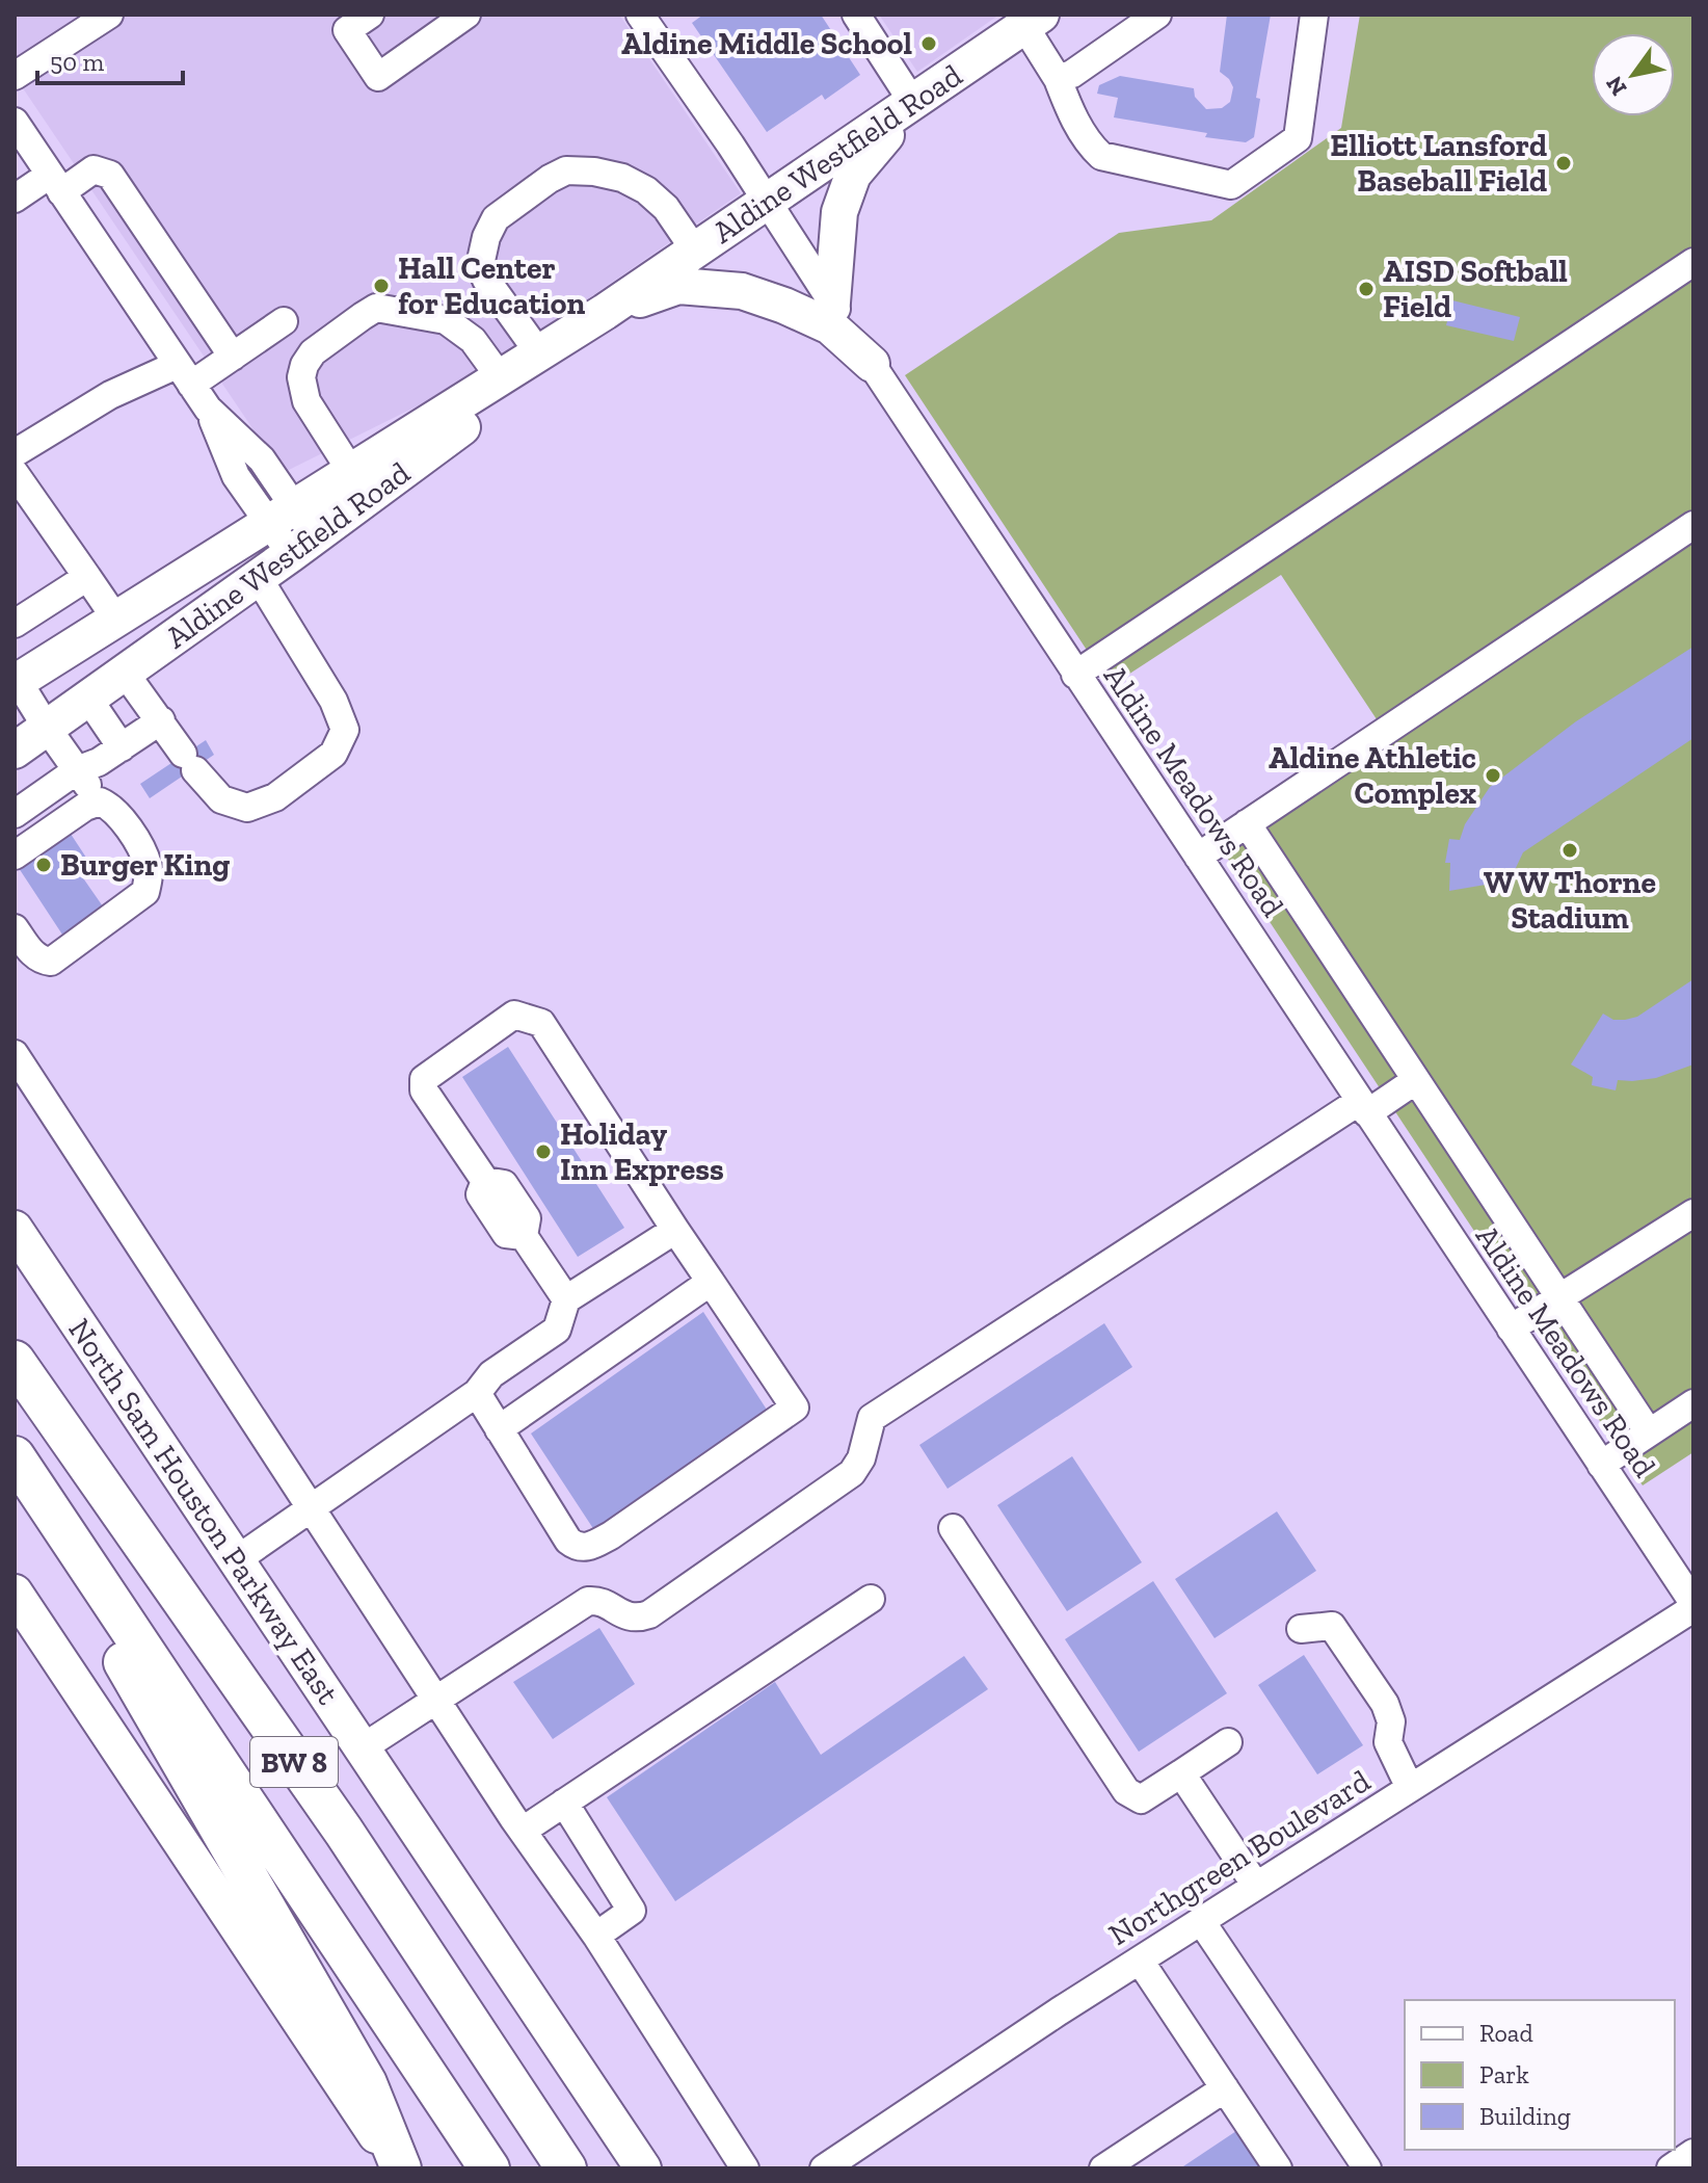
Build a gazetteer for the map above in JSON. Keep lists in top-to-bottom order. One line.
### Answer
{"streets":{"highway":["BW 8"],"main road":["Aldine Westfield Road","North Sam Houston Parkway East"],"street":["Aldine Meadows Road","Northgreen Boulevard"]},"crossings":[["Aldine Westfield Road","Aldine Meadows Road"],["Aldine Meadows Road","Northgreen Boulevard"]],"places":["Aldine Middle School","Elliott Lansford Baseball Field","Hall Center for Education","AISD Softball Field","Aldine Athletic Complex","W W Thorne Stadium","Burger King","Holiday Inn Express"],"legend":["Road","Park","Building"],"scale_bar":"50 m","north":"bottom left"}
